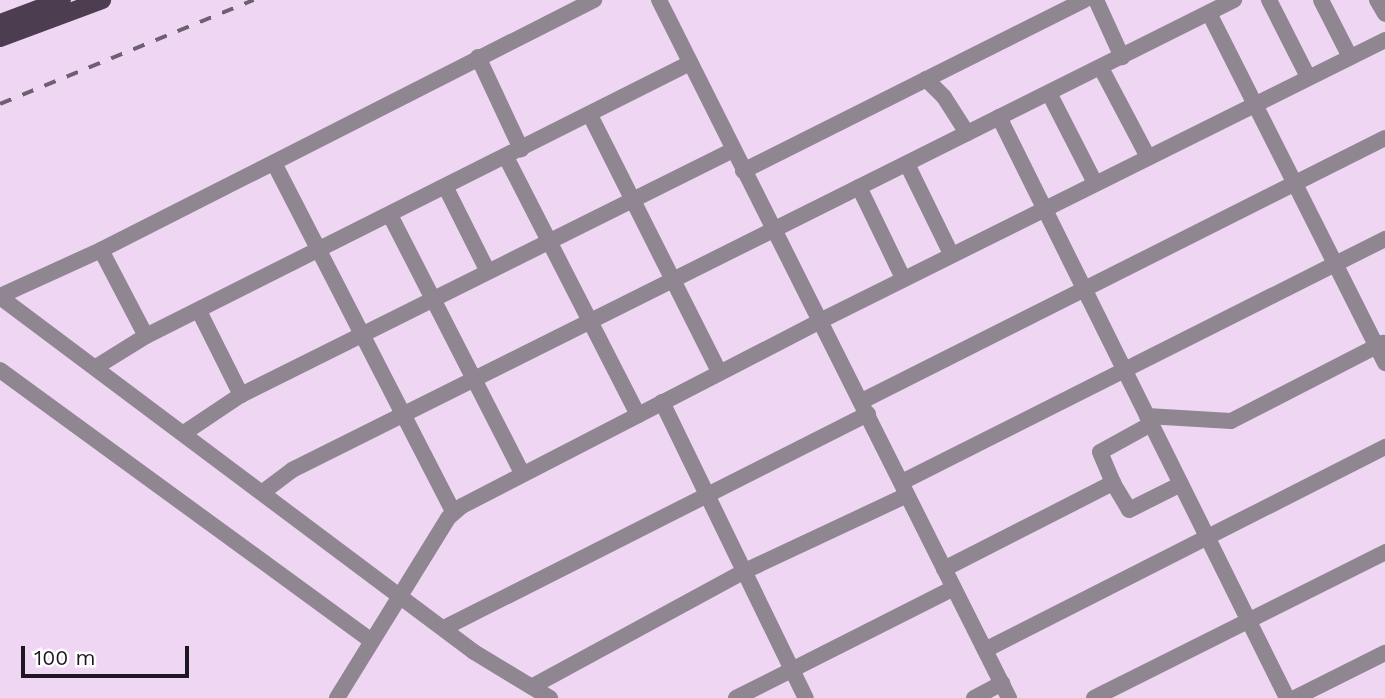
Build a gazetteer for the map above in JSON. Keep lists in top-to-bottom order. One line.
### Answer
{"scale_bar":"100 m"}
